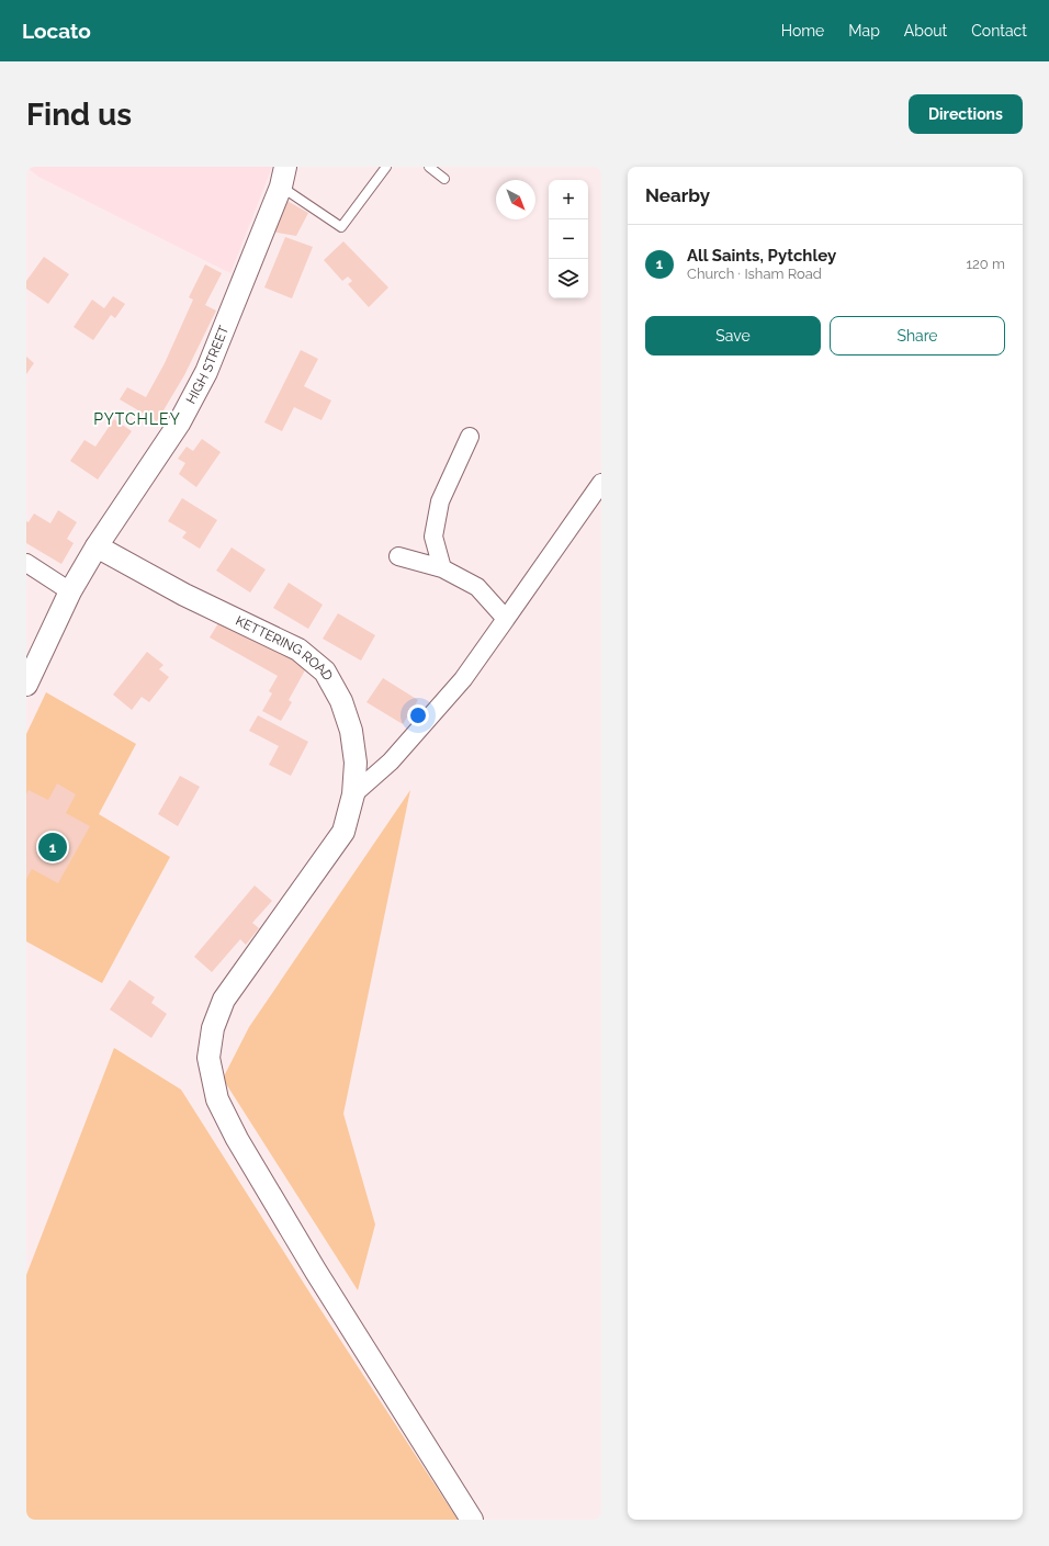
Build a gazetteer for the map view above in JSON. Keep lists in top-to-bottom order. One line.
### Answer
{"streets":{"street":["HIGH STREET","KETTERING ROAD"]},"crossings":[["HIGH STREET","KETTERING ROAD"]],"districts":["PYTCHLEY"],"north":"bottom right","page":{"header":"Locato","nav":["Home","Map","About","Contact"],"buttons":["Directions",["Save","Share"]],"title":"Find us","heading":"Nearby","map_buttons":["+","−"],"list":[{"mark":"1","name":"All Saints, Pytchley","note":"Church · Isham Road","value":"120 m"}],"pins":"1"}}
